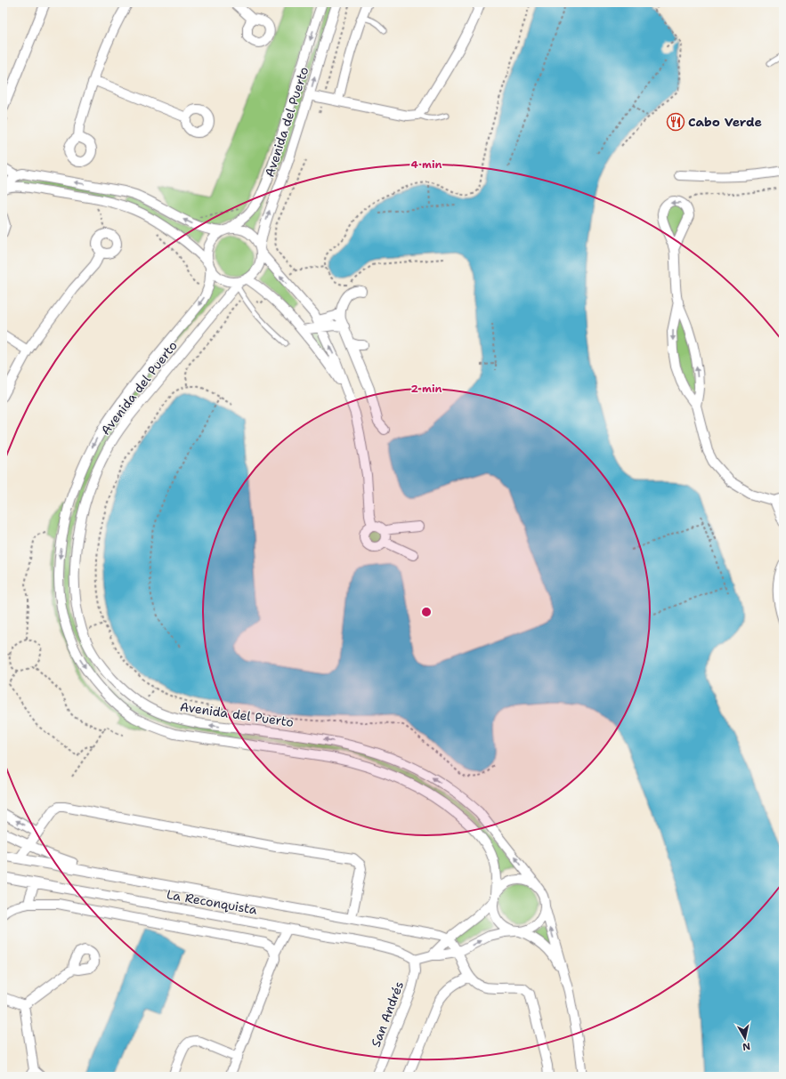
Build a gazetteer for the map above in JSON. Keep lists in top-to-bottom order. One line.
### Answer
{"streets":{"street":["Avenida del Puerto","La Reconquista","San Andrés"]},"crossings":[["La Reconquista","San Andrés"]],"places":{"restaurant":["Cabo Verde"]},"north":"bottom","rings":["4 min","2 min"]}
